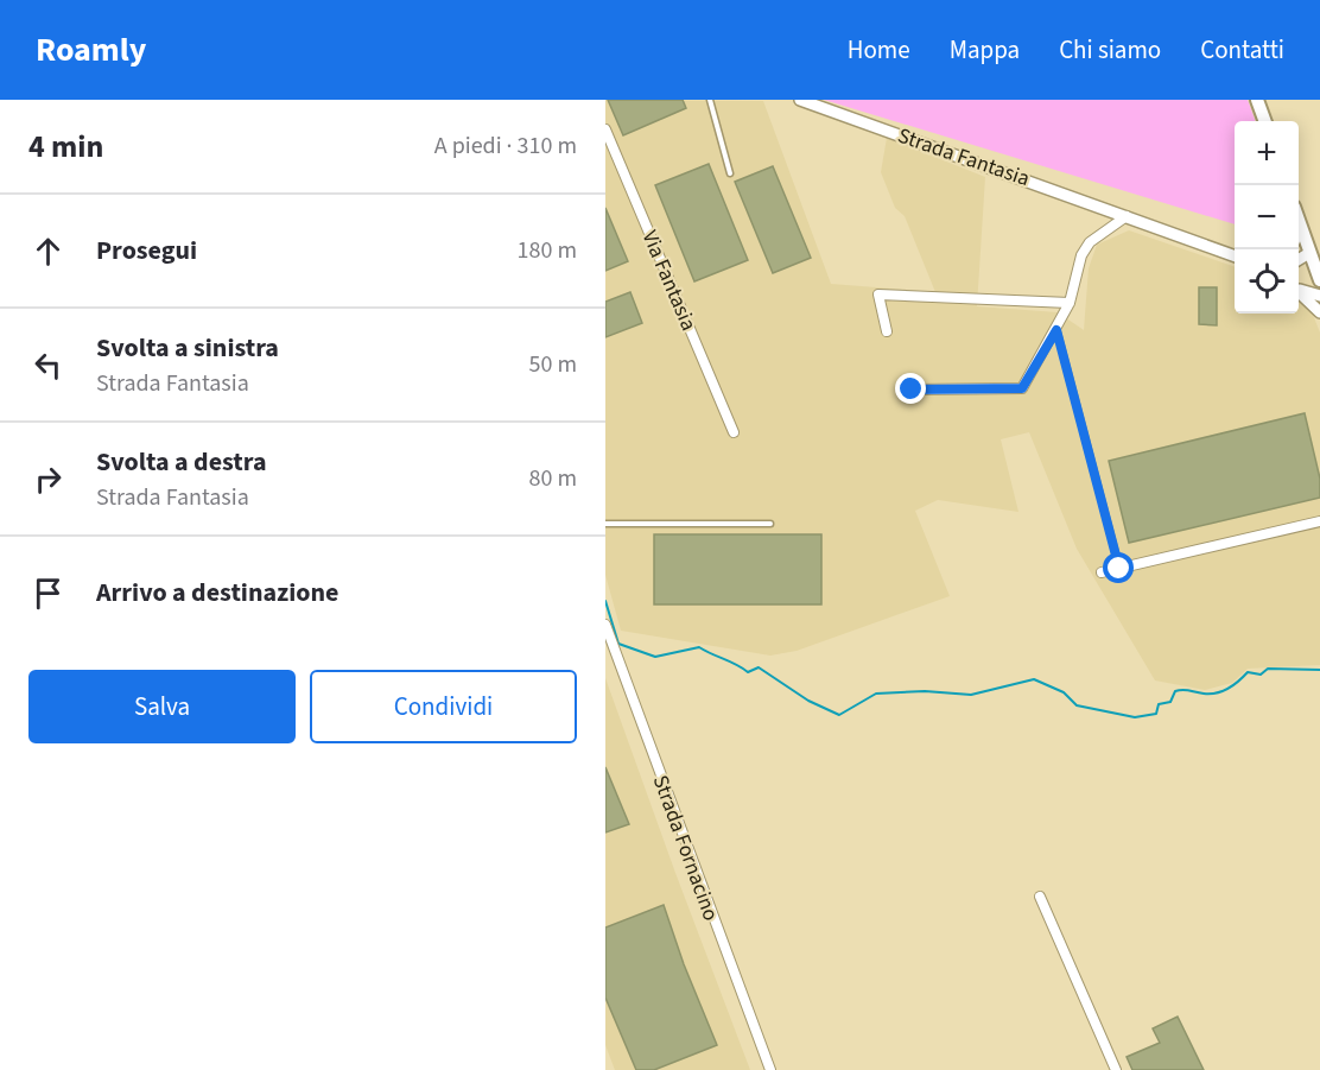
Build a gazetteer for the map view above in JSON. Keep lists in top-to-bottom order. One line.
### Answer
{"streets":{"street":["Strada Fantasia","Via Fantasia","Strada Fornacino"]},"page":{"header":"Roamly","nav":["Home","Mappa","Chi siamo","Contatti"],"heading":["4 min","A piedi · 310 m"],"map_buttons":["+","−"],"list":[["Prosegui","180 m"],["Svolta a sinistra","Strada Fantasia","50 m"],["Svolta a destra","Strada Fantasia","80 m"],"Arrivo a destinazione"],"buttons":["Salva","Condividi"]}}
